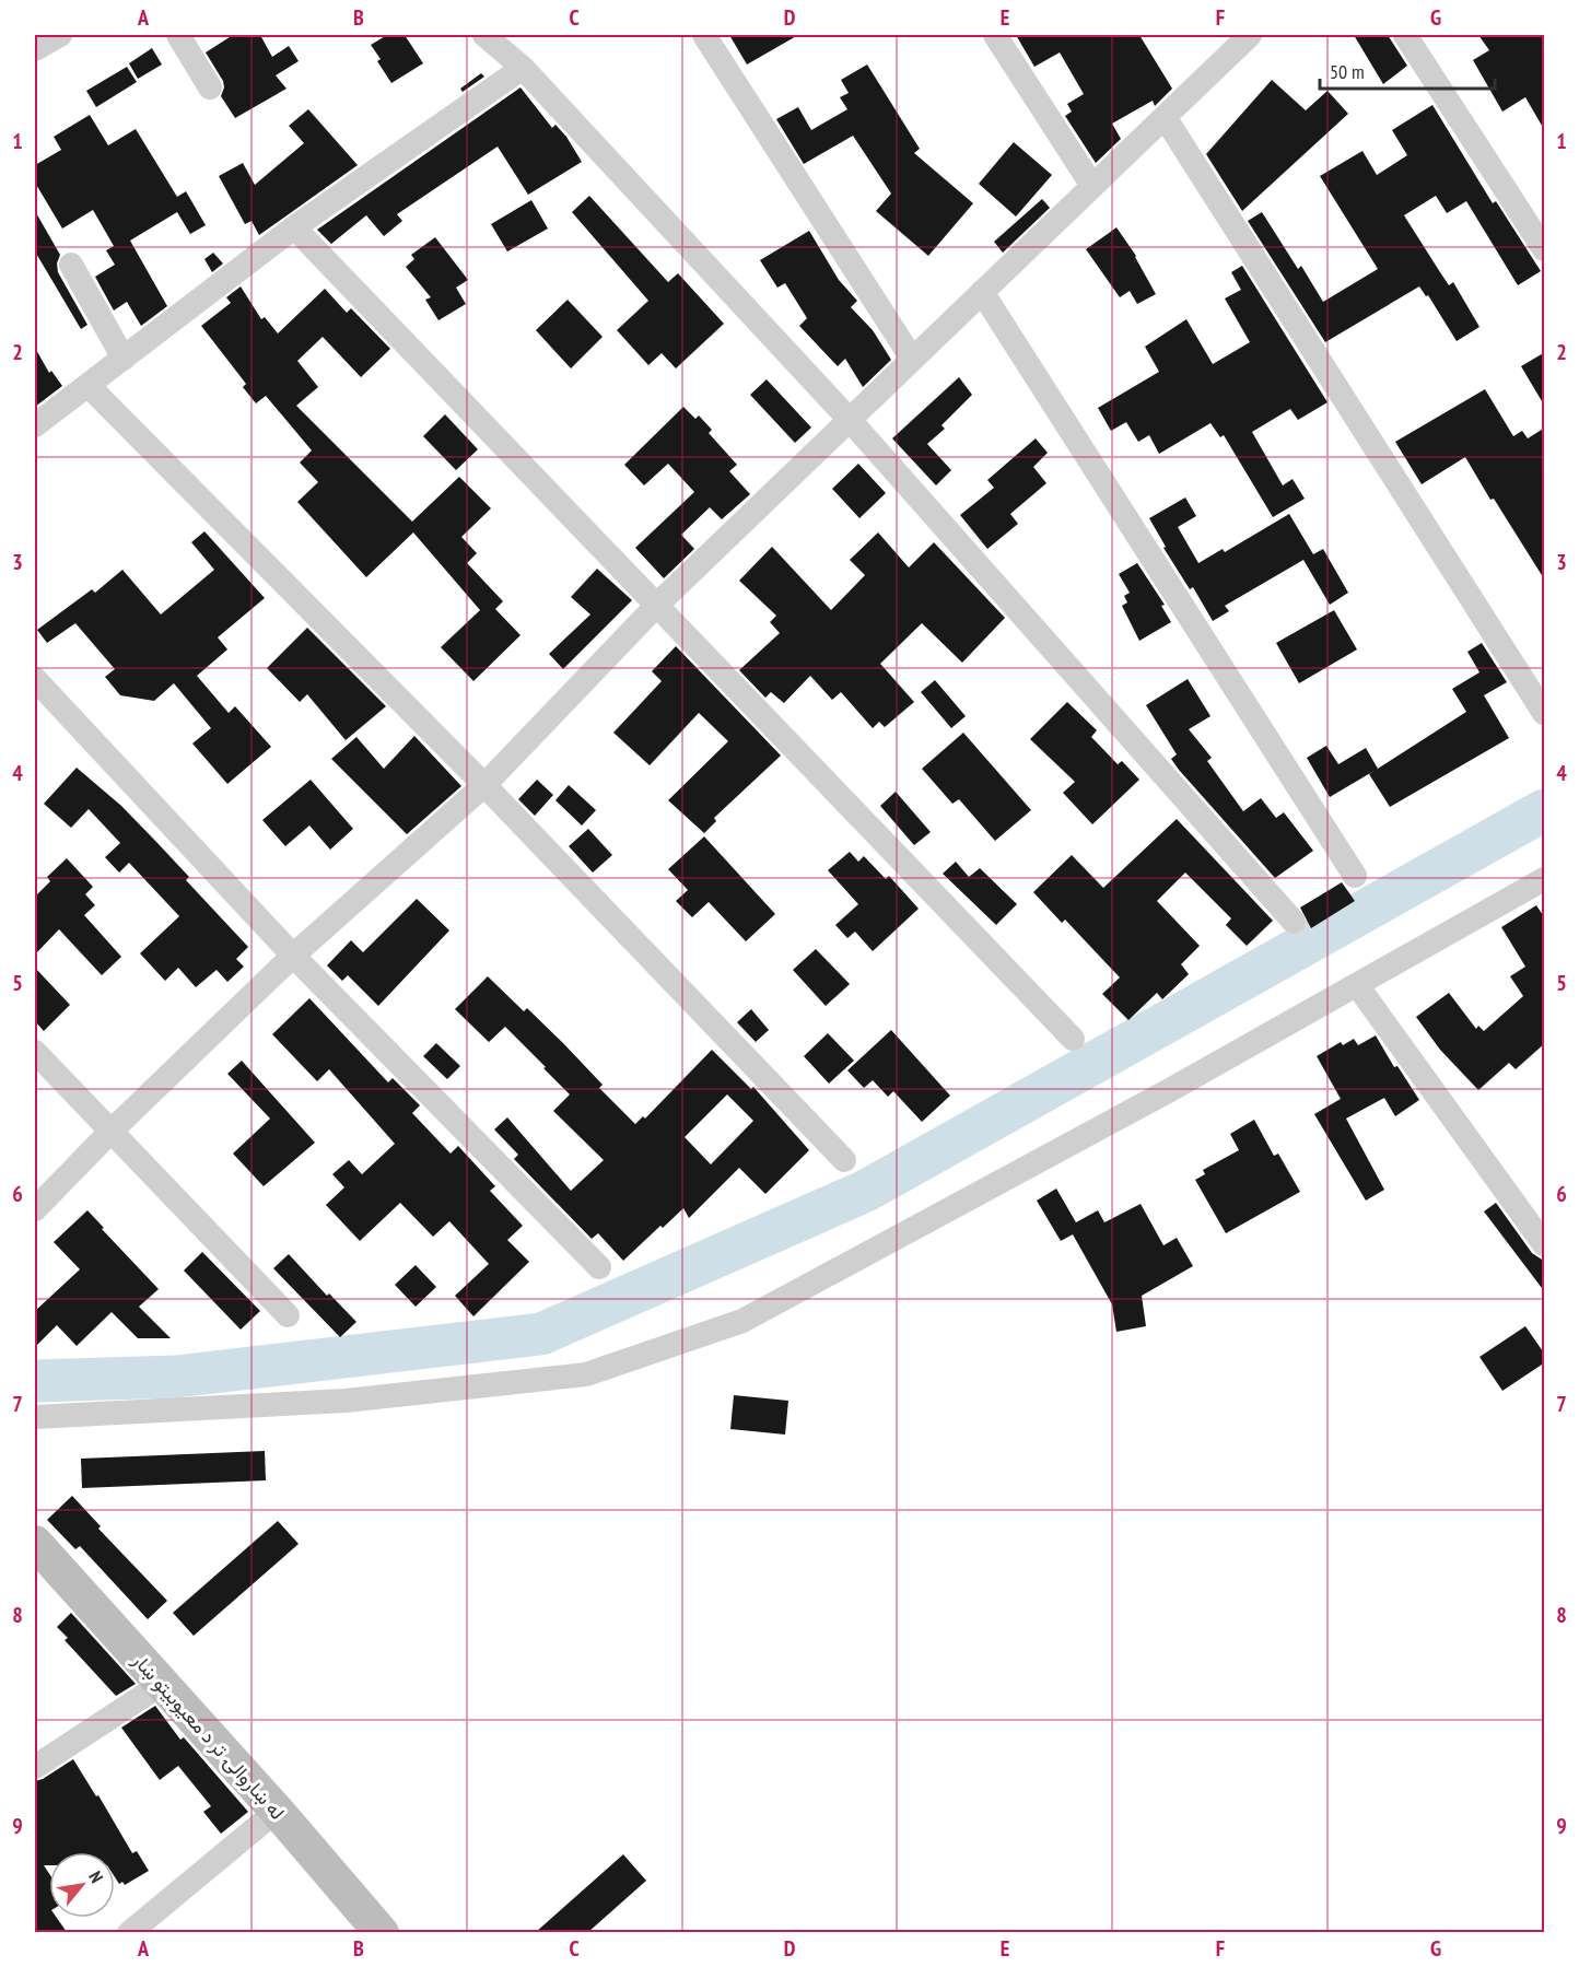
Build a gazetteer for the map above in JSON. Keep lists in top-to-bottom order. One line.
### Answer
{"streets":{"street":["له ښاروالۍ تر د معیوبیتو ښار"]},"scale_bar":"50 m","north":"top right","grid":{"columns":["A","B","C","D","E","F","G"],"rows":["1","2","3","4","5","6","7","8","9"]}}
